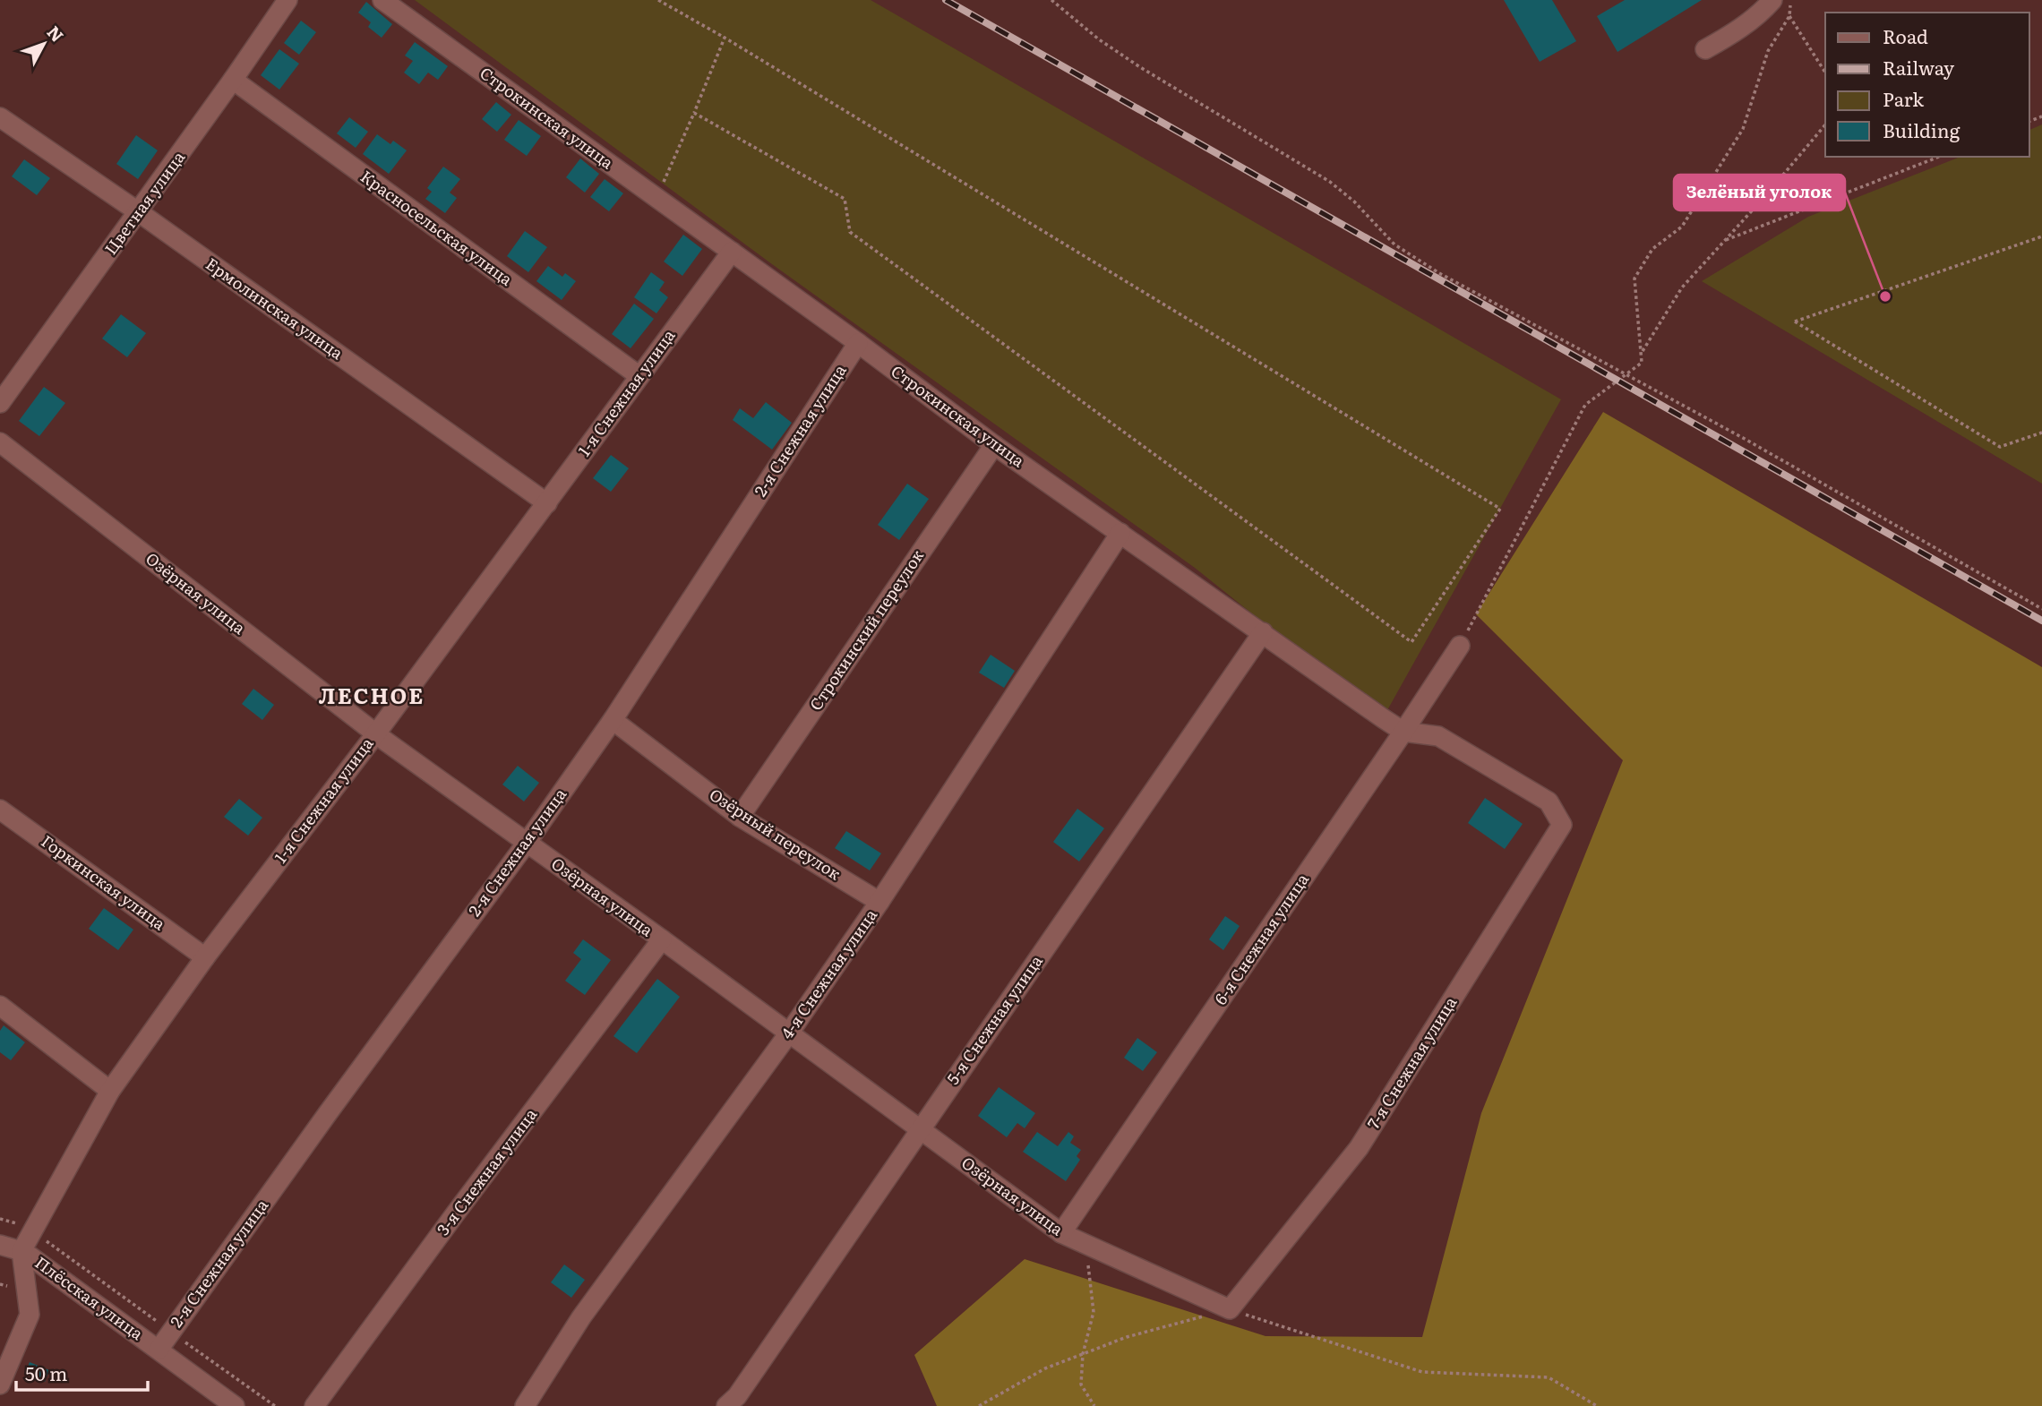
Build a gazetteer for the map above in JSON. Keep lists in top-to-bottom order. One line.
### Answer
{"streets":{"street":["Строкинская улица","Цветная улица","Красносельская улица","Ермолинская улица","1-я Снежная улица","2-я Снежная улица","Озёрная улица","Строкинский переулок","Озёрный переулок","Горкинская улица","6-я Снежная улица","4-я Снежная улица","5-я Снежная улица","7-я Снежная улица","3-я Снежная улица","Плёсская улица"]},"crossings":[["Строкинская улица","1-я Снежная улица"],["Строкинская улица","2-я Снежная улица"],["Строкинская улица","Строкинский переулок"],["Строкинская улица","6-я Снежная улица"],["Строкинская улица","4-я Снежная улица"],["Строкинская улица","5-я Снежная улица"],["Строкинская улица","7-я Снежная улица"],["Цветная улица","Красносельская улица"],["Цветная улица","Ермолинская улица"],["Красносельская улица","1-я Снежная улица"],["Ермолинская улица","1-я Снежная улица"],["1-я Снежная улица","Озёрная улица"],["1-я Снежная улица","Горкинская улица"],["1-я Снежная улица","Плёсская улица"],["2-я Снежная улица","Озёрная улица"],["2-я Снежная улица","Озёрный переулок"],["2-я Снежная улица","Плёсская улица"],["Озёрная улица","6-я Снежная улица"],["Озёрная улица","4-я Снежная улица"],["Озёрная улица","5-я Снежная улица"],["Озёрная улица","7-я Снежная улица"],["Озёрная улица","3-я Снежная улица"],["Строкинский переулок","Озёрный переулок"],["Озёрный переулок","4-я Снежная улица"]],"districts":["ЛЕСНОЕ"],"places":["Зелёный уголок"],"legend":["Road","Railway","Park","Building"],"scale_bar":"50 m","north":"top right"}
